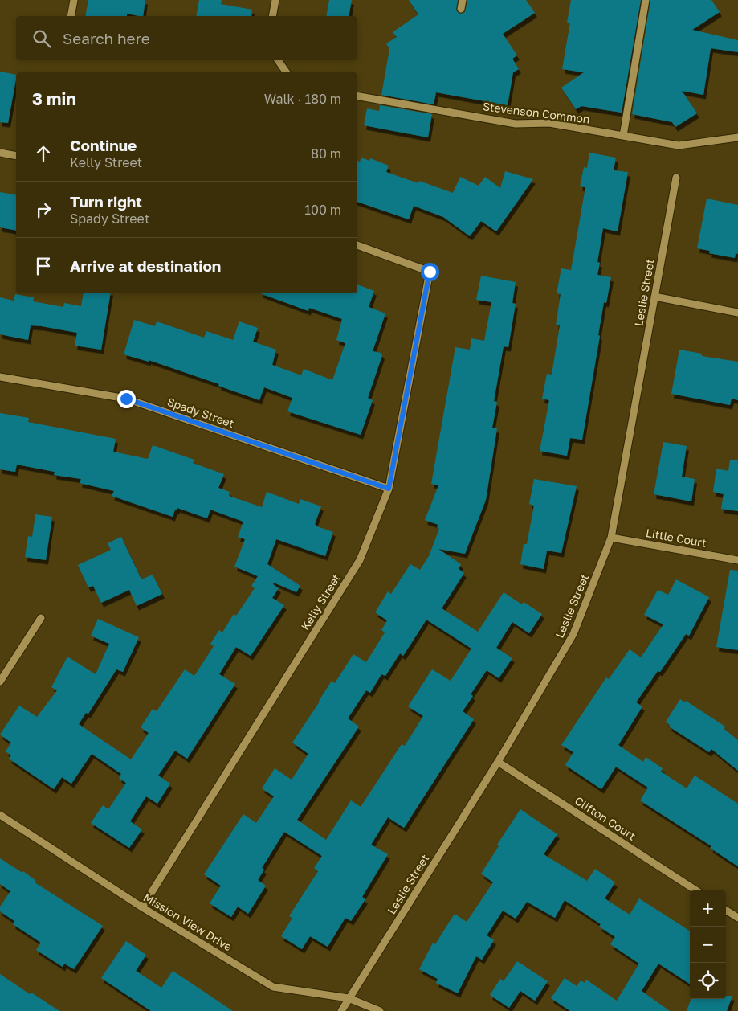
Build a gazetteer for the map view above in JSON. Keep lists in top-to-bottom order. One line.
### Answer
{"streets":{"street":["Stevenson Common","Leslie Street","Spady Street","Little Court","Kelly Street","Clifton Court","Mission View Drive"]},"crossings":[["Leslie Street","Little Court"],["Leslie Street","Clifton Court"],["Leslie Street","Mission View Drive"],["Spady Street","Kelly Street"],["Kelly Street","Mission View Drive"]],"page":{"search":"Search here","heading":["3 min","Walk · 180 m"],"list":[["Continue","Kelly Street","80 m"],["Turn right","Spady Street","100 m"],"Arrive at destination"],"map_buttons":["+","−"]}}
